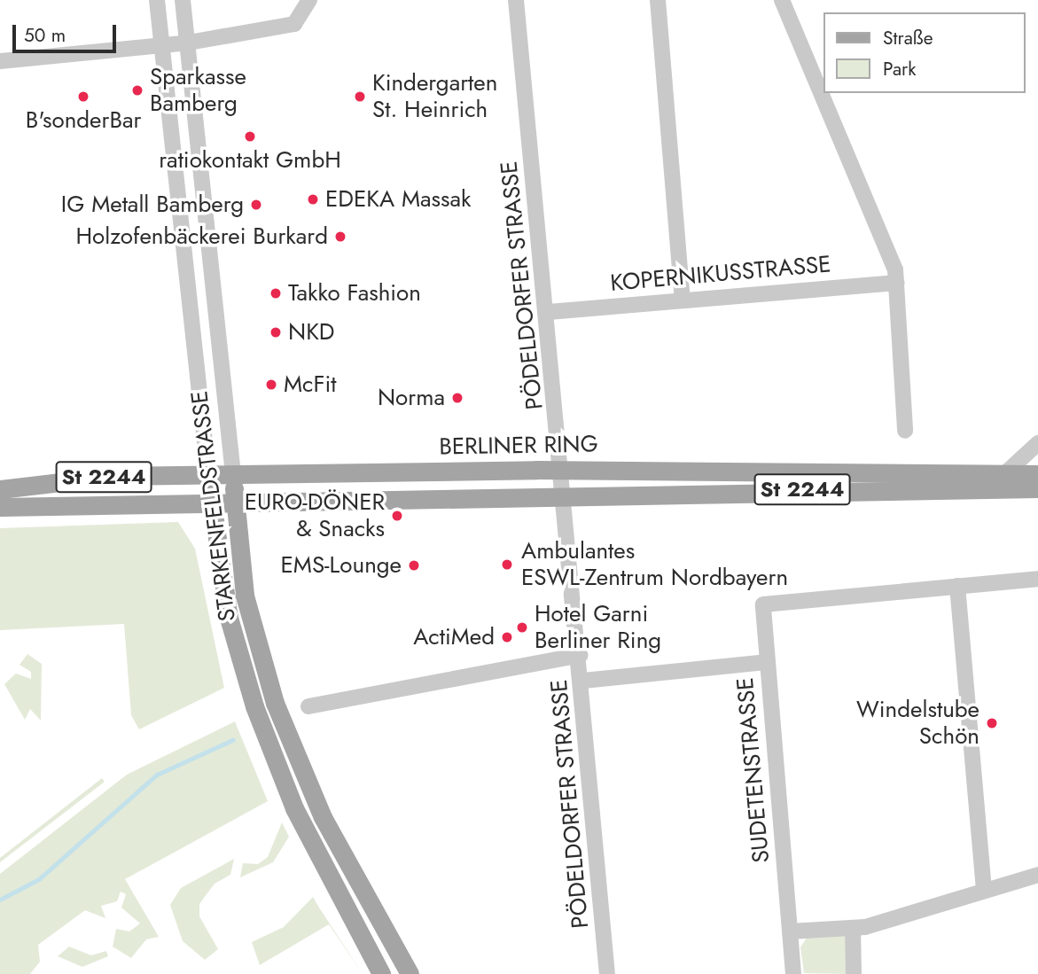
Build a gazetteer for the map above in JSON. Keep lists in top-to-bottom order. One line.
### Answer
{"streets":{"main road":["BERLINER RING","St 2244","STARKENFELDSTRASSE"],"street":["KOPERNIKUSSTRASSE","PÖDELDORFER STRASSE","SUDETENSTRASSE"]},"crossings":[["KOPERNIKUSSTRASSE","PÖDELDORFER STRASSE"],["PÖDELDORFER STRASSE","BERLINER RING"],["BERLINER RING","STARKENFELDSTRASSE"]],"places":["Sparkasse Bamberg","B'sonderBar","Kindergarten St. Heinrich","ratiokontakt GmbH","EDEKA Massak","IG Metall Bamberg","Holzofenbäckerei Burkard","Takko Fashion","NKD","McFit","Norma","EURO-DÖNER & Snacks","Ambulantes ESWL-Zentrum Nordbayern","EMS-Lounge","Hotel Garni Berliner Ring","ActiMed","Windelstube Schön"],"legend":["Straße","Park"],"scale_bar":"50 m"}
